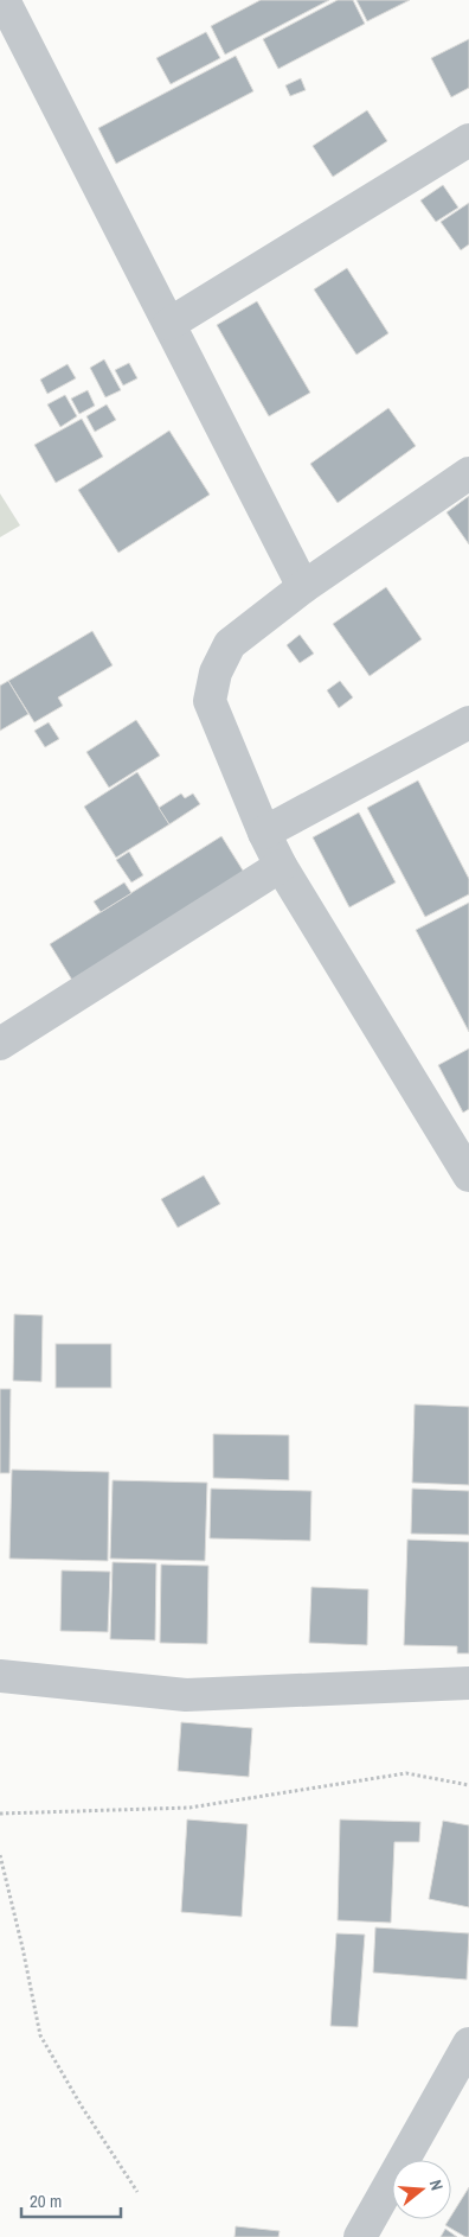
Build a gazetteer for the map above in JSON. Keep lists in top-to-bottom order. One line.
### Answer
{"scale_bar":"20 m","north":"right"}
